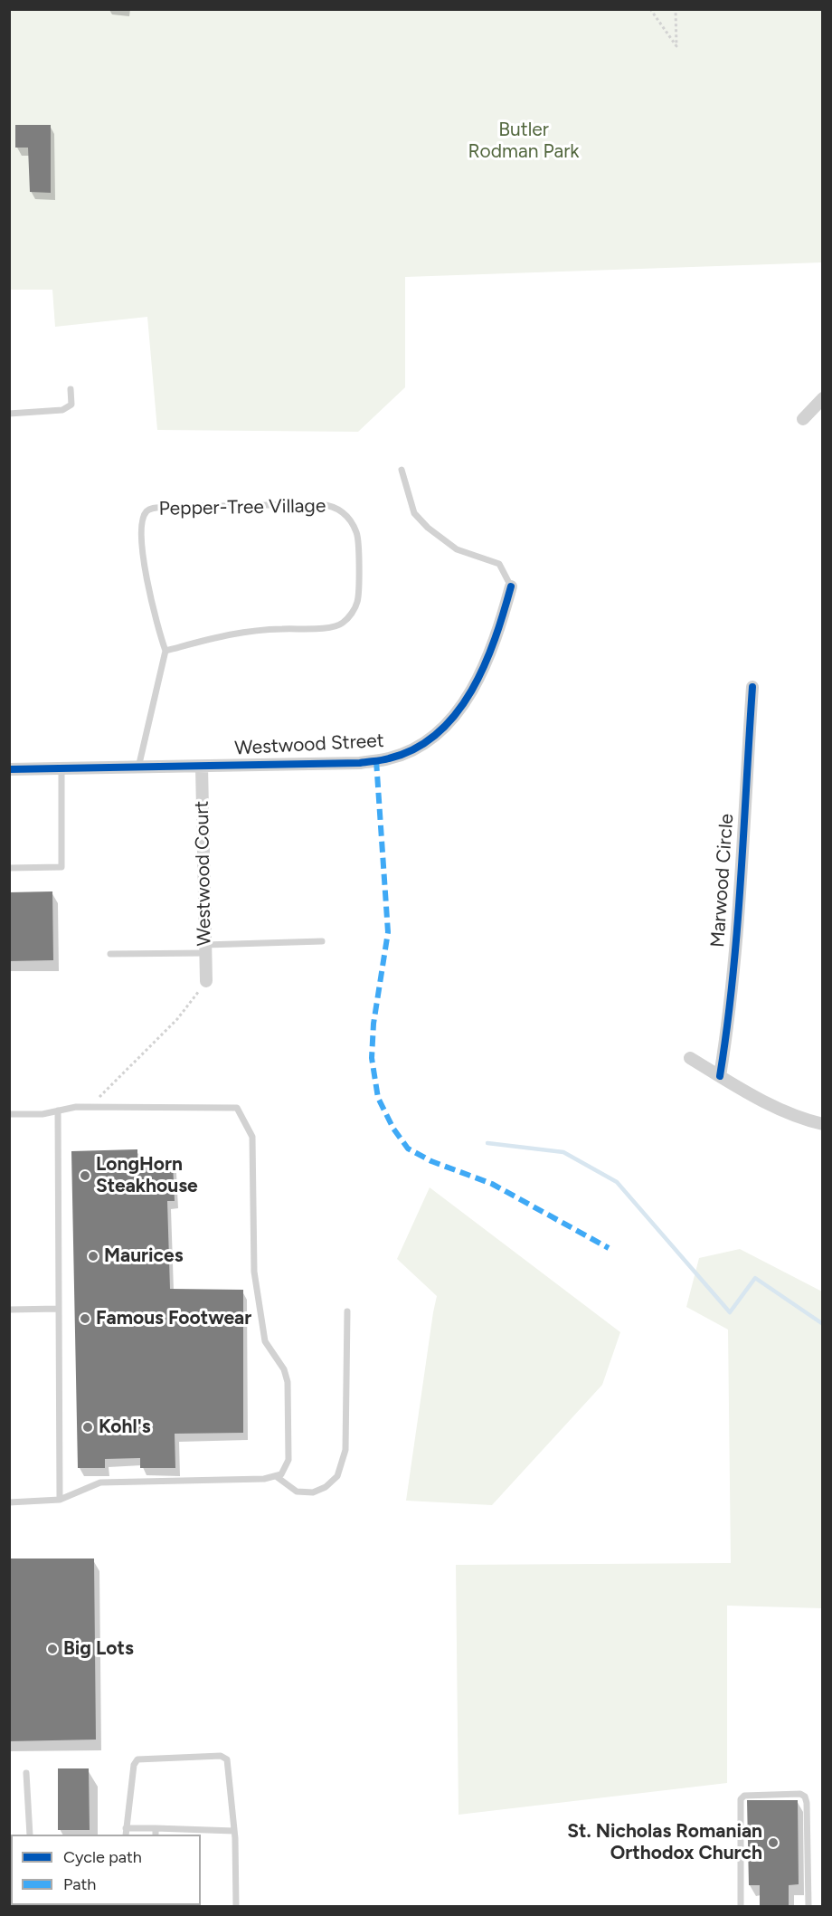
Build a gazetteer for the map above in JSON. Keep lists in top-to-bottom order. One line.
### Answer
{"streets":{"street":["Westwood Street","Westwood Court","Marwood Circle"],"lane":["Pepper-Tree Village"]},"crossings":[["Pepper-Tree Village","Westwood Street"],["Westwood Street","Westwood Court"]],"parks":["Butler Rodman Park"],"places":["LongHorn Steakhouse","Maurices","Famous Footwear","Kohl's","Big Lots","St. Nicholas Romanian Orthodox Church"],"legend":["Cycle path","Path"]}
